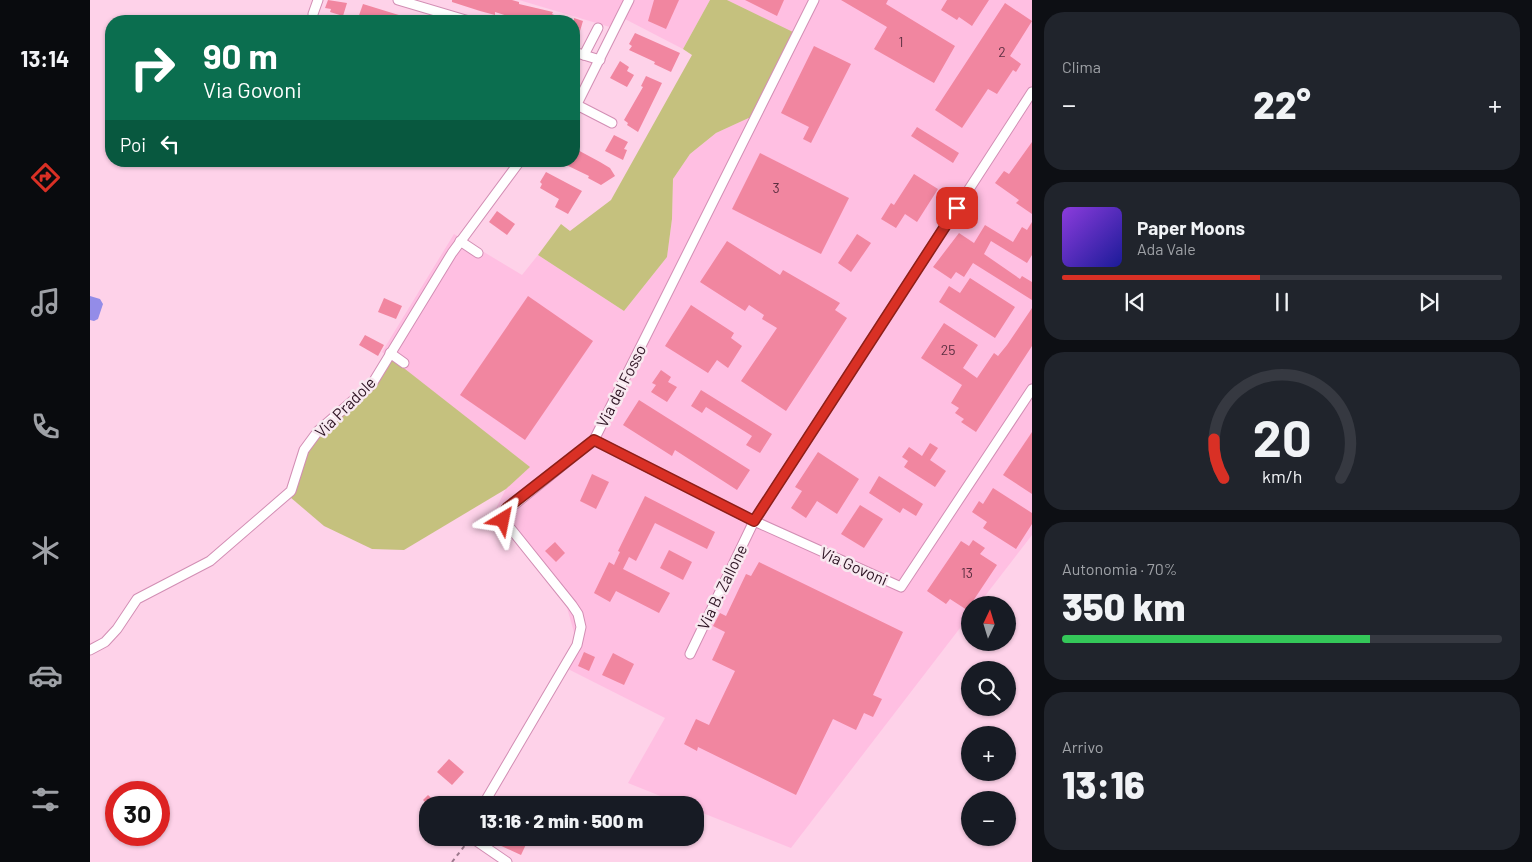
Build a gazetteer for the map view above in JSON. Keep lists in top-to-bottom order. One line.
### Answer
{"streets":{"street":["Via del Fosso","Via Pradole","Via Govoni","Via B. Zallone"]},"crossings":[["Via del Fosso","Via Govoni"],["Via Govoni","Via B. Zallone"]],"house_numbers":["1","2","3","25","13"],"north":"top","page":{"tabs":"13:14","tile":["Clima",["Autonomia · 70%","350 km"],["Arrivo","13:16"]],"turn":["90 m","Via Govoni"],"heat":["−","22°","+"],"then":"Poi","song":["Paper Moons","Ada Vale"],"map_buttons":["+","−"],"limit":"30","trip":"13:16 · 2 min · 500 m","gauge":["20","km/h"]}}
